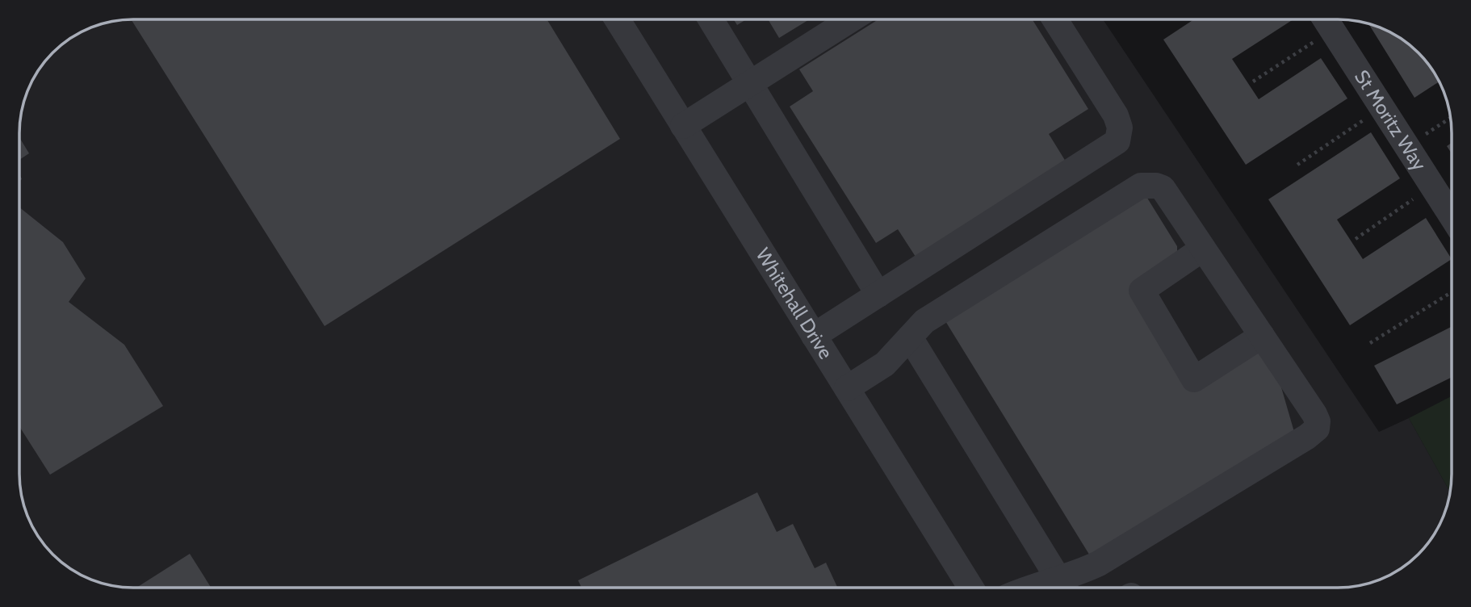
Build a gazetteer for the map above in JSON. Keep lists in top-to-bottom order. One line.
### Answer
{"streets":{"street":["St Moritz Way","Whitehall Drive"]}}
